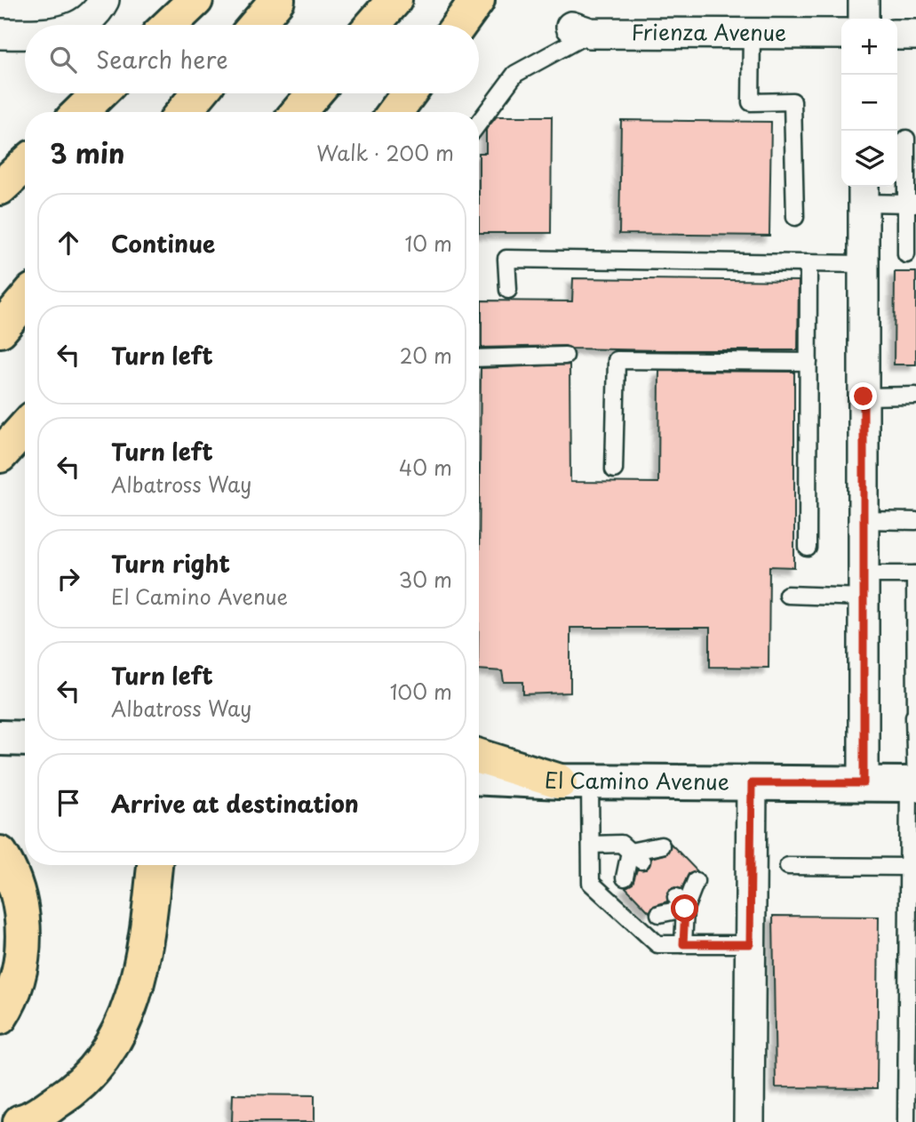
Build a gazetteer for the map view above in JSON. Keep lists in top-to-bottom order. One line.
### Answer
{"streets":{"main road":["El Camino Avenue"],"street":["Frienza Avenue"]},"page":{"map_buttons":["+","−"],"search":"Search here","heading":["3 min","Walk · 200 m"],"list":[["Continue","10 m"],["Turn left","20 m"],["Turn left","Albatross Way","40 m"],["Turn right","El Camino Avenue","30 m"],["Turn left","Albatross Way","100 m"],"Arrive at destination"]}}
